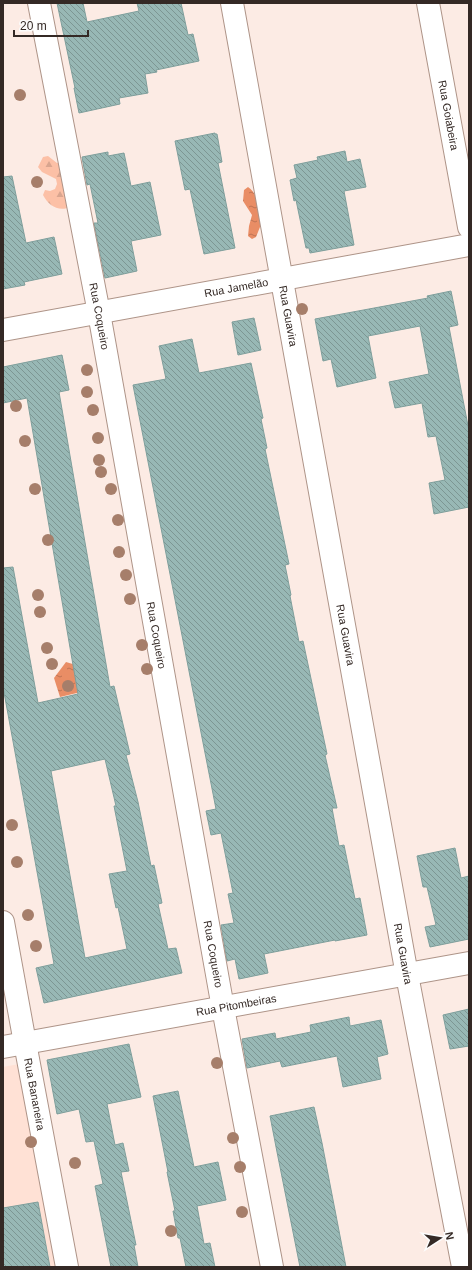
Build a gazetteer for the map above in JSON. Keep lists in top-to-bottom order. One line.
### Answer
{"streets":{"street":["Rua Goiabeira","Rua Jamelão","Rua Coqueiro","Rua Guavira","Rua Pitombeiras","Rua Bananeira"]},"crossings":[["Rua Jamelão","Rua Coqueiro"],["Rua Jamelão","Rua Guavira"],["Rua Coqueiro","Rua Pitombeiras"],["Rua Guavira","Rua Pitombeiras"],["Rua Pitombeiras","Rua Bananeira"]],"scale_bar":"20 m","north":"right"}
